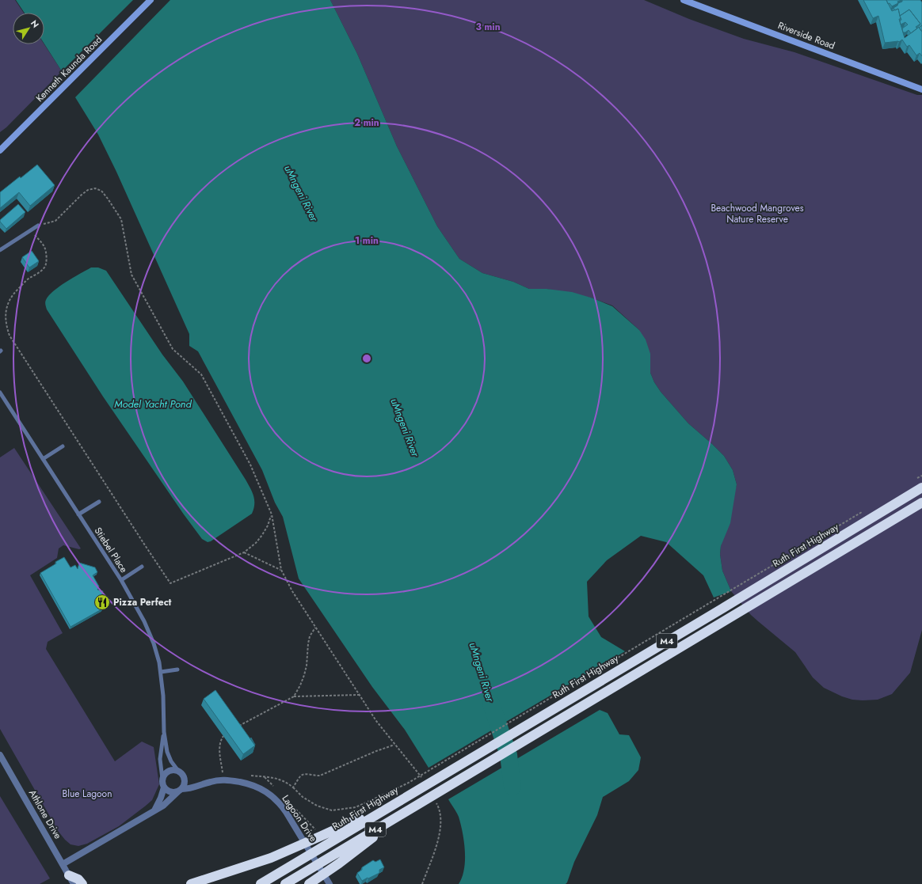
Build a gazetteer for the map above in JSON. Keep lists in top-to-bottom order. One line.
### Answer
{"streets":{"highway":["Ruth First Highway","M4"],"main road":["Riverside Road","Kenneth Kaunda Road"],"street":["Athlone Drive","Lagoon Drive"],"lane":["Stiebel Place"]},"crossings":[["Stiebel Place","Lagoon Drive"]],"water":["uMngeni River","Model Yacht Pond"],"parks":["Beachwood Mangroves Nature Reserve","Blue Lagoon"],"places":{"restaurant":["Pizza Perfect"]},"north":"top right","rings":["3 min","2 min","1 min"]}
